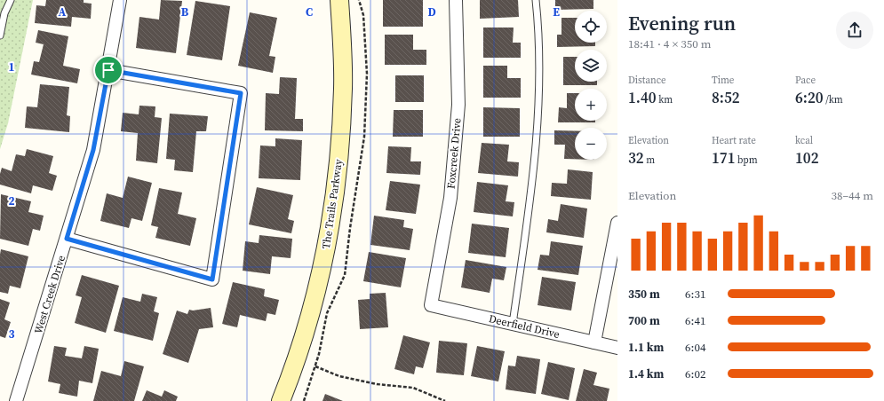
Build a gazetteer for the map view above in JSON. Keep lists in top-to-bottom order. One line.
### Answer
{"streets":{"street":["Foxcreek Drive","The Trails Parkway","West Creek Drive","Deerfield Drive"]},"crossings":[["Foxcreek Drive","Deerfield Drive"]],"page":{"heading":["Evening run","18:41 · 4 × 350 m"],"map_buttons":["+","−"],"stats":[["Distance","1.40 km"],["Time","8:52"],["Pace","6:20 /km"],["Elevation","32 m"],["Heart rate","171 bpm"],["kcal","102"]],"chart":["Elevation","38–44 m"],"list":[{"name":"350 m","note":"6:31"},{"name":"700 m","note":"6:41"},{"name":"1.1 km","note":"6:04"},{"name":"1.4 km","note":"6:02"}]},"grid":{"columns":["A","B","C","D","E"],"rows":["1","2","3"]}}
